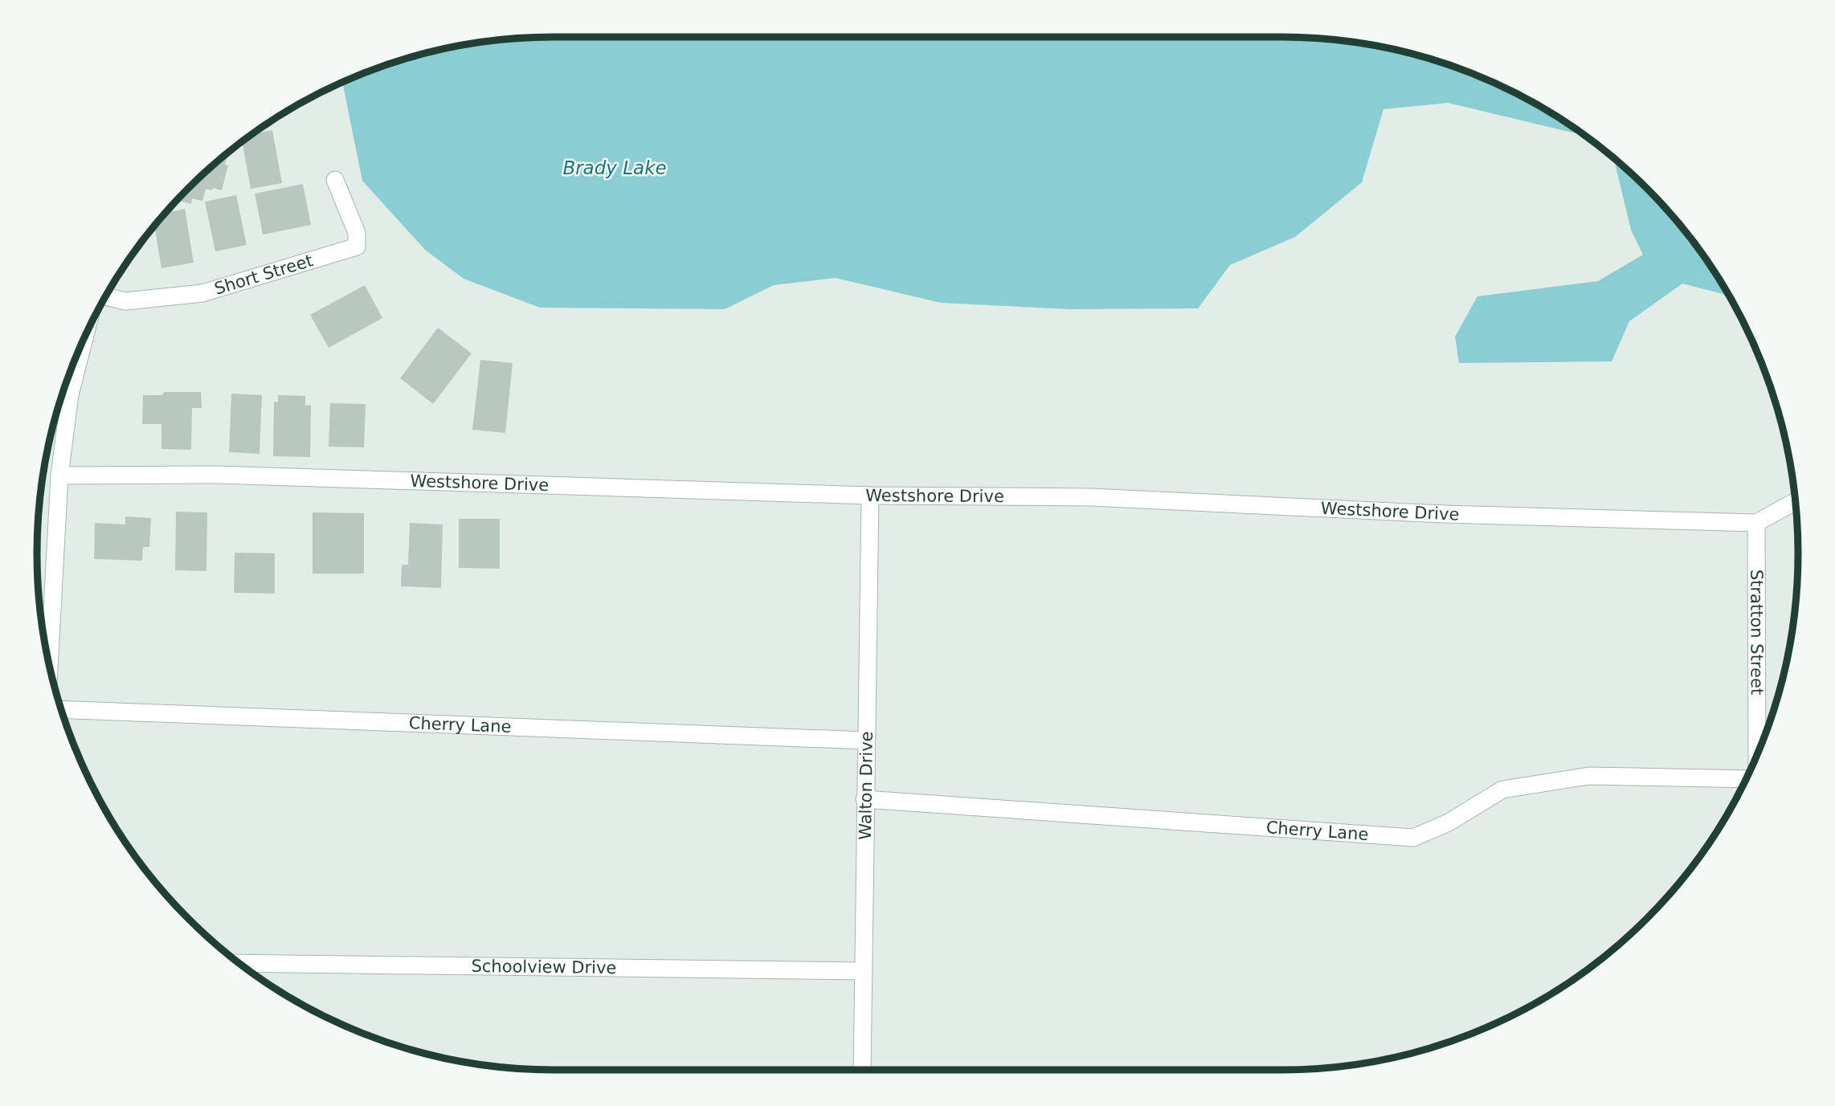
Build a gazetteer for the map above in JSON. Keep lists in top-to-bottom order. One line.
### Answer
{"streets":{"street":["Short Street","Westshore Drive","Stratton Street","Cherry Lane","Walton Drive","Schoolview Drive"]},"crossings":[["Westshore Drive","Stratton Street"],["Westshore Drive","Walton Drive"],["Cherry Lane","Walton Drive"],["Walton Drive","Schoolview Drive"]],"water":["Brady Lake"]}
